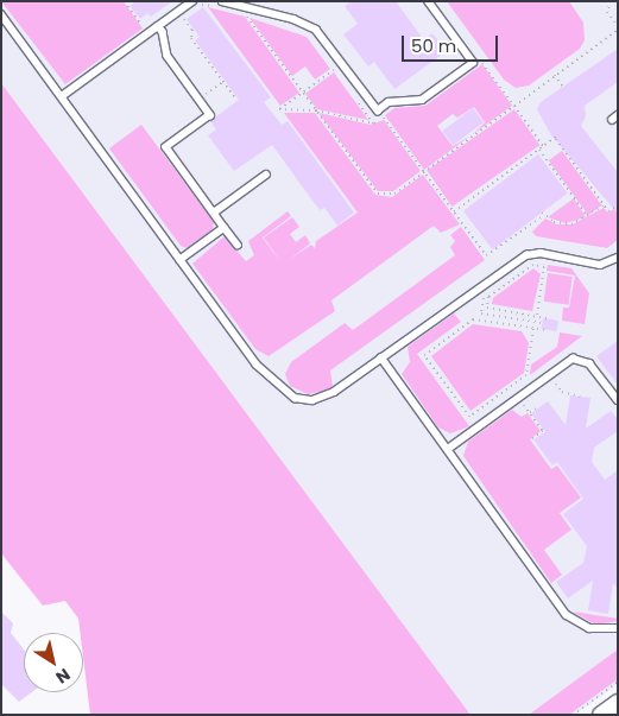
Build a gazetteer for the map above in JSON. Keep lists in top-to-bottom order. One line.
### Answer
{"scale_bar":"50 m","north":"bottom right"}
